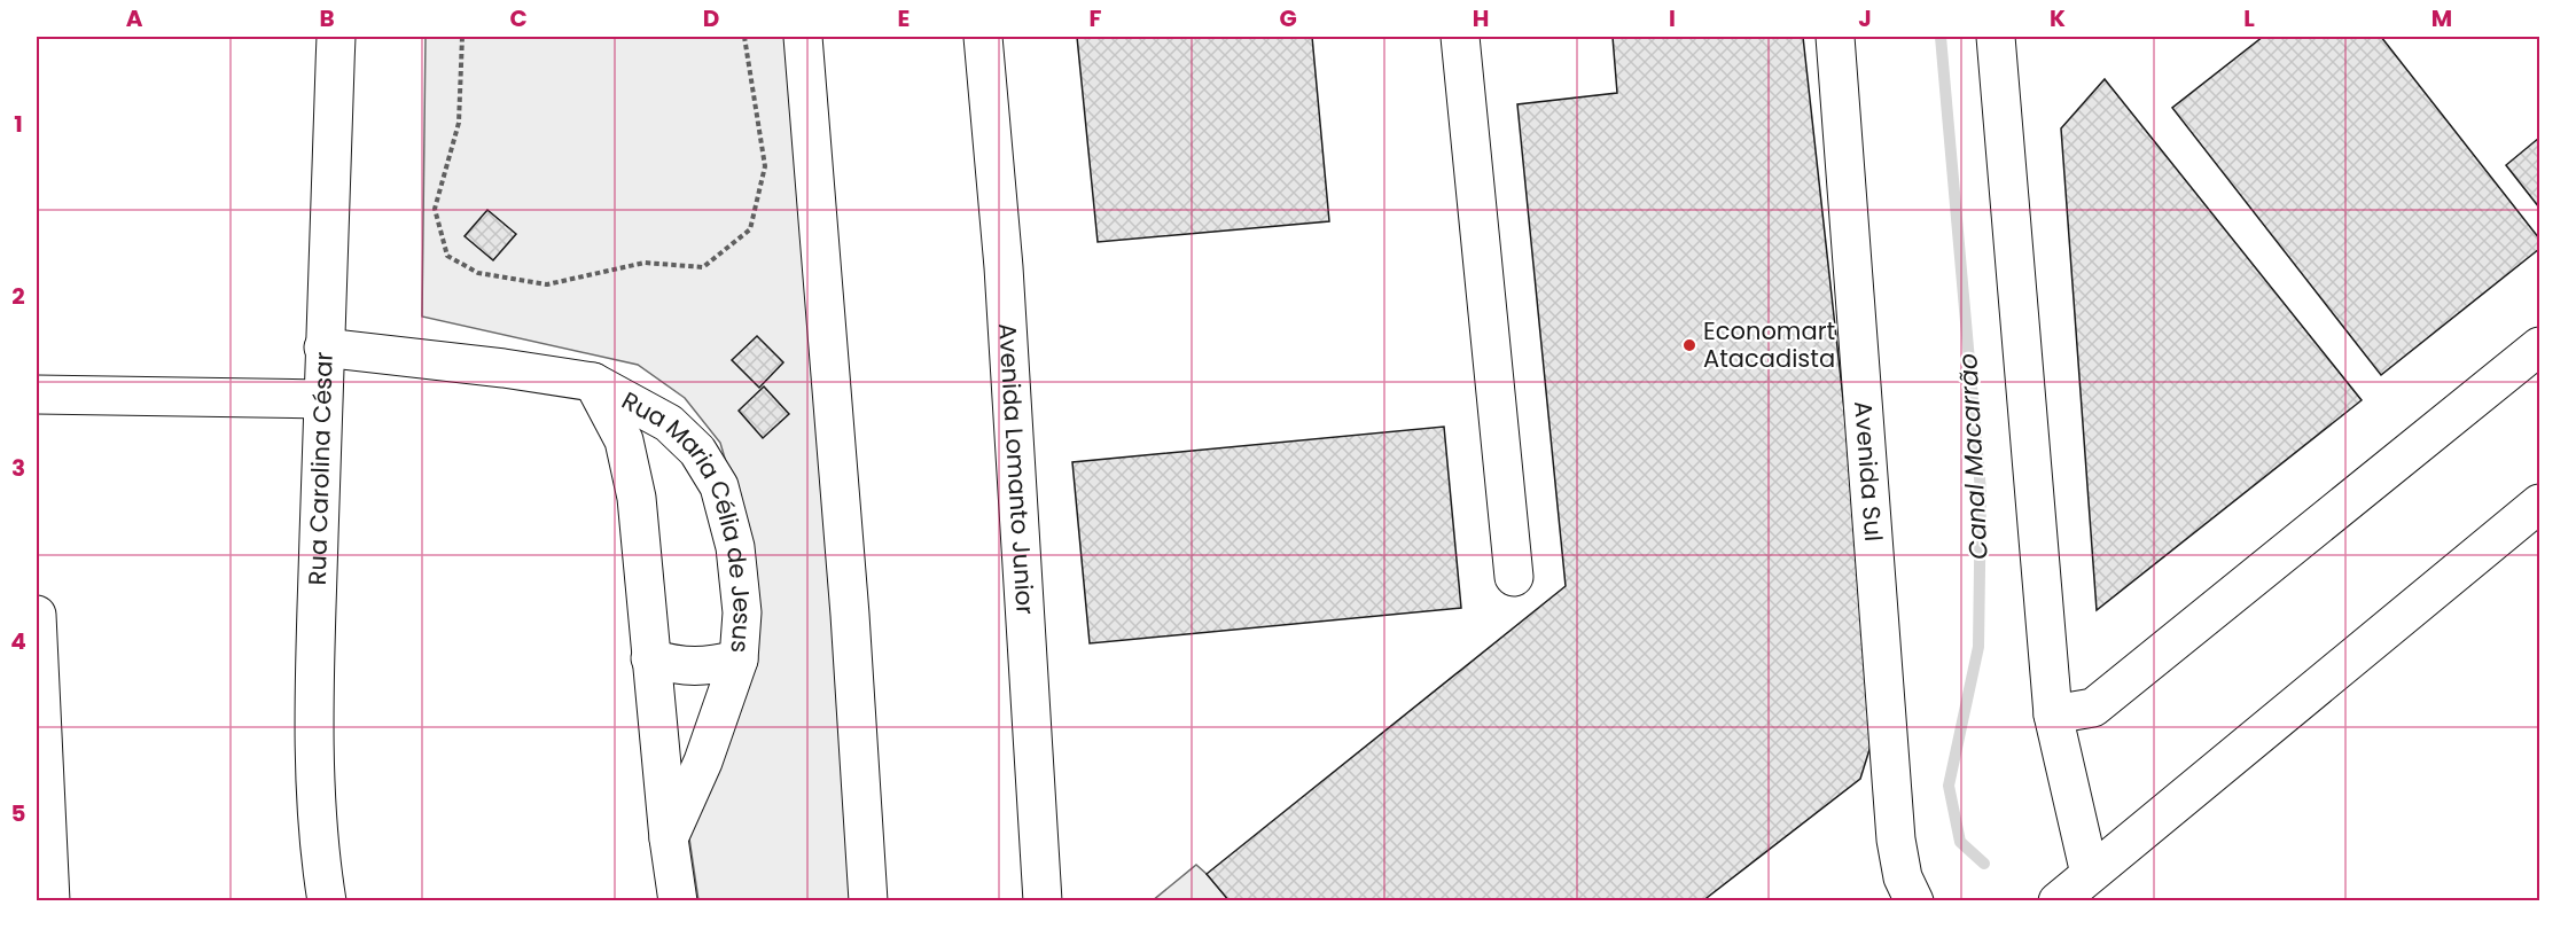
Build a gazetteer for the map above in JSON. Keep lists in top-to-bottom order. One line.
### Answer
{"streets":{"main road":["Avenida Lomanto Junior","Rua Carolina César","Avenida Sul","Rua Maria Célia de Jesus"]},"crossings":[["Rua Carolina César","Rua Maria Célia de Jesus"]],"water":["Canal Macarrão"],"places":["Economart Atacadista"],"grid":{"columns":["A","B","C","D","E","F","G","H","I","J","K","L","M"],"rows":["1","2","3","4","5"]}}
